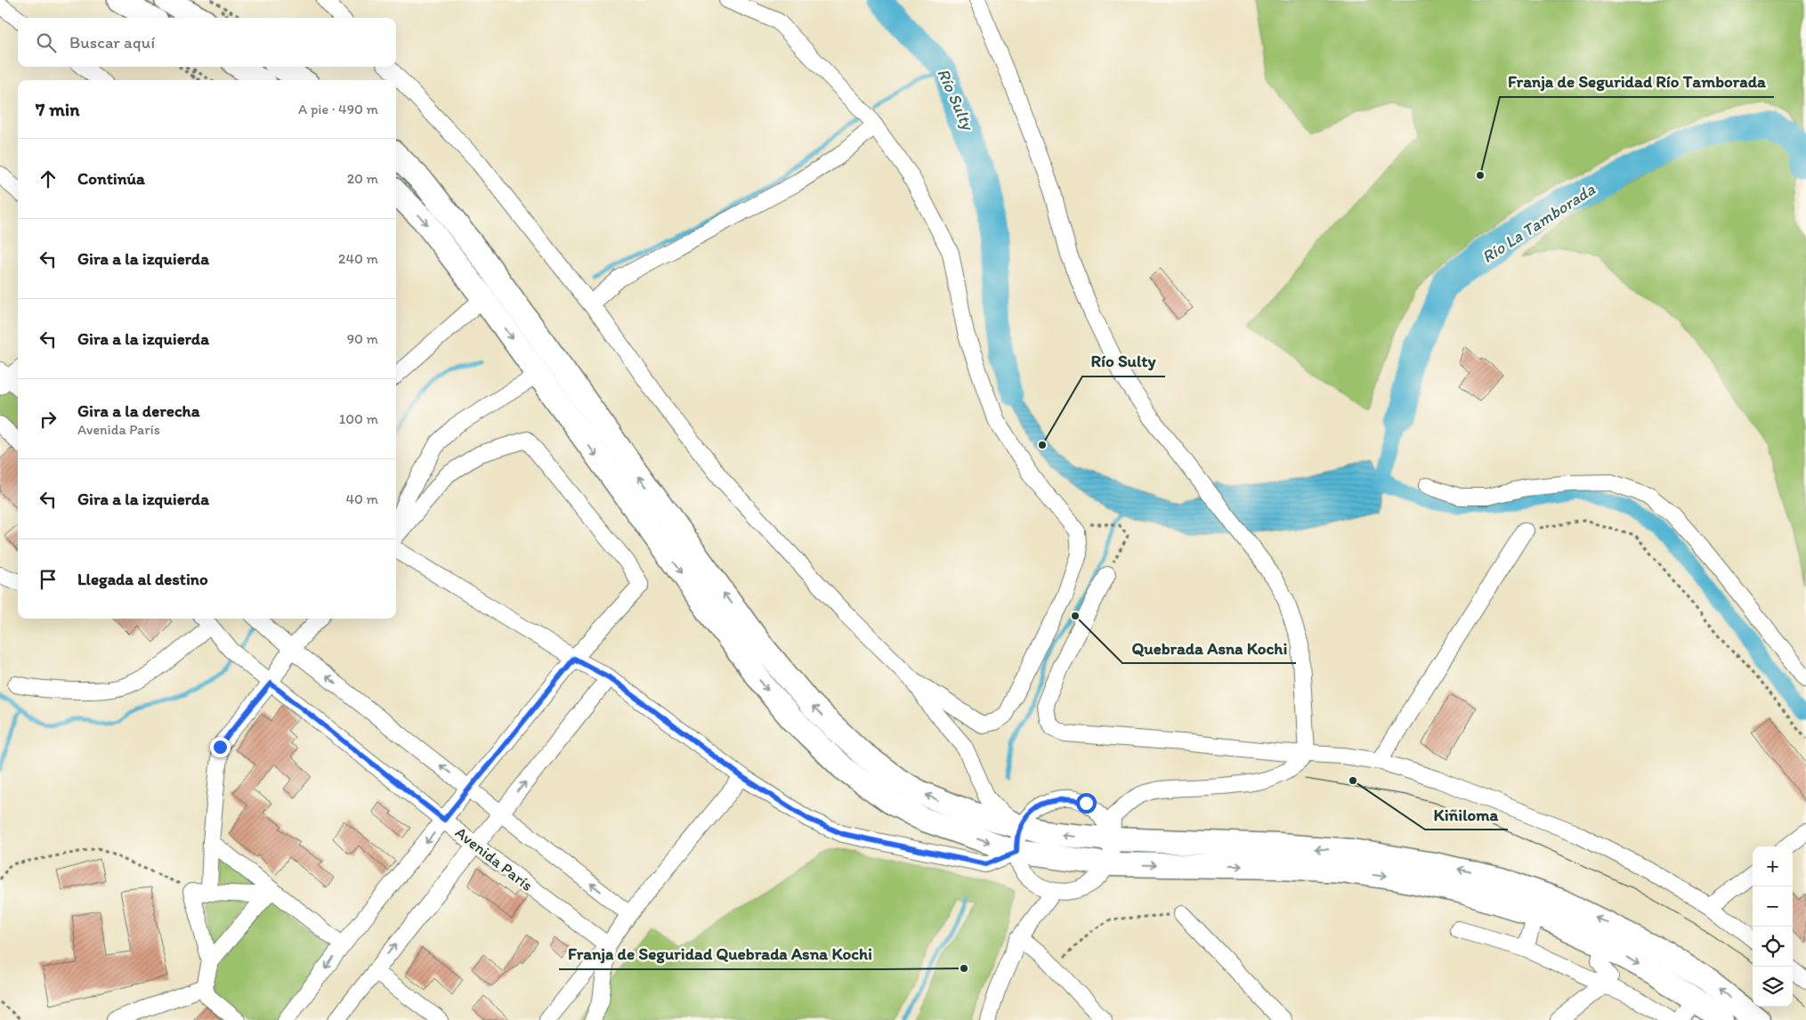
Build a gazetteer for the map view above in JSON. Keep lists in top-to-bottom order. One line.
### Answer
{"streets":{"street":["Avenida París"]},"water":["Río Sulty","Río La Tamborada"],"places":["Franja de Seguridad Río Tamborada","Río Sulty","Quebrada Asna Kochi","Kiñiloma","Franja de Seguridad Quebrada Asna Kochi"],"page":{"search":"Buscar aquí","heading":["7 min","A pie · 490 m"],"list":[["Continúa","20 m"],["Gira a la izquierda","240 m"],["Gira a la izquierda","90 m"],["Gira a la derecha","Avenida París","100 m"],["Gira a la izquierda","40 m"],"Llegada al destino"],"map_buttons":["+","−"]}}
